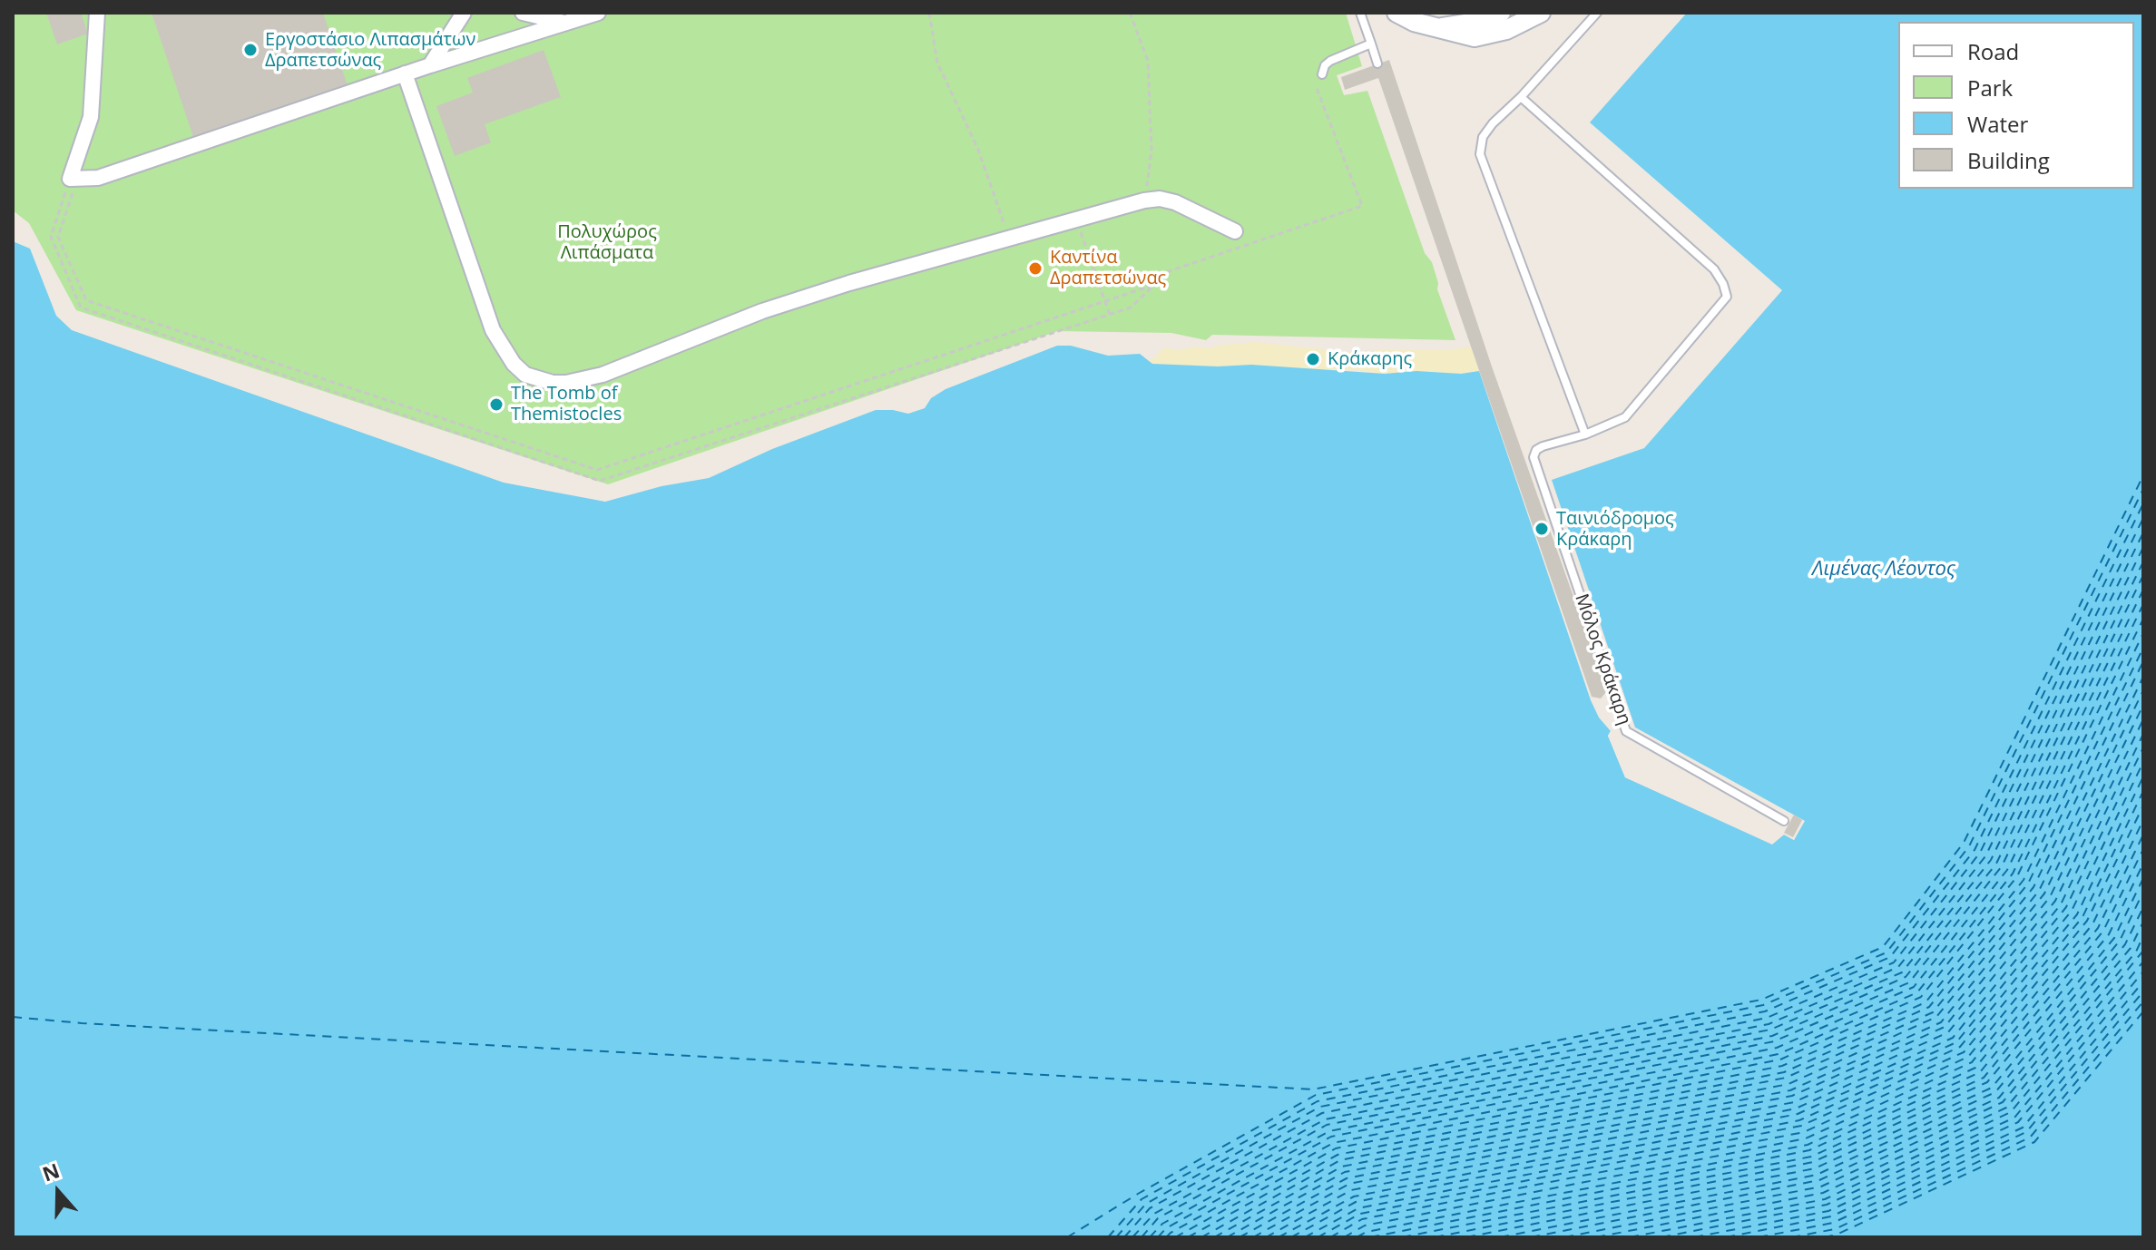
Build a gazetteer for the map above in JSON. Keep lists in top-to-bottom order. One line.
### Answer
{"streets":{"lane":["Μόλος Κράκαρη"]},"water":["Λιμένας Λέοντος"],"parks":["Πολυχώρος Λιπάσματα"],"places":["Εργοστάσιο Λιπασμάτων Δραπετσώνας","Καντίνα Δραπετσώνας","Κράκαρης","The Tomb of Themistocles","Ταινιόδρομος Κράκαρη"],"legend":["Road","Park","Water","Building"],"north":"top"}
